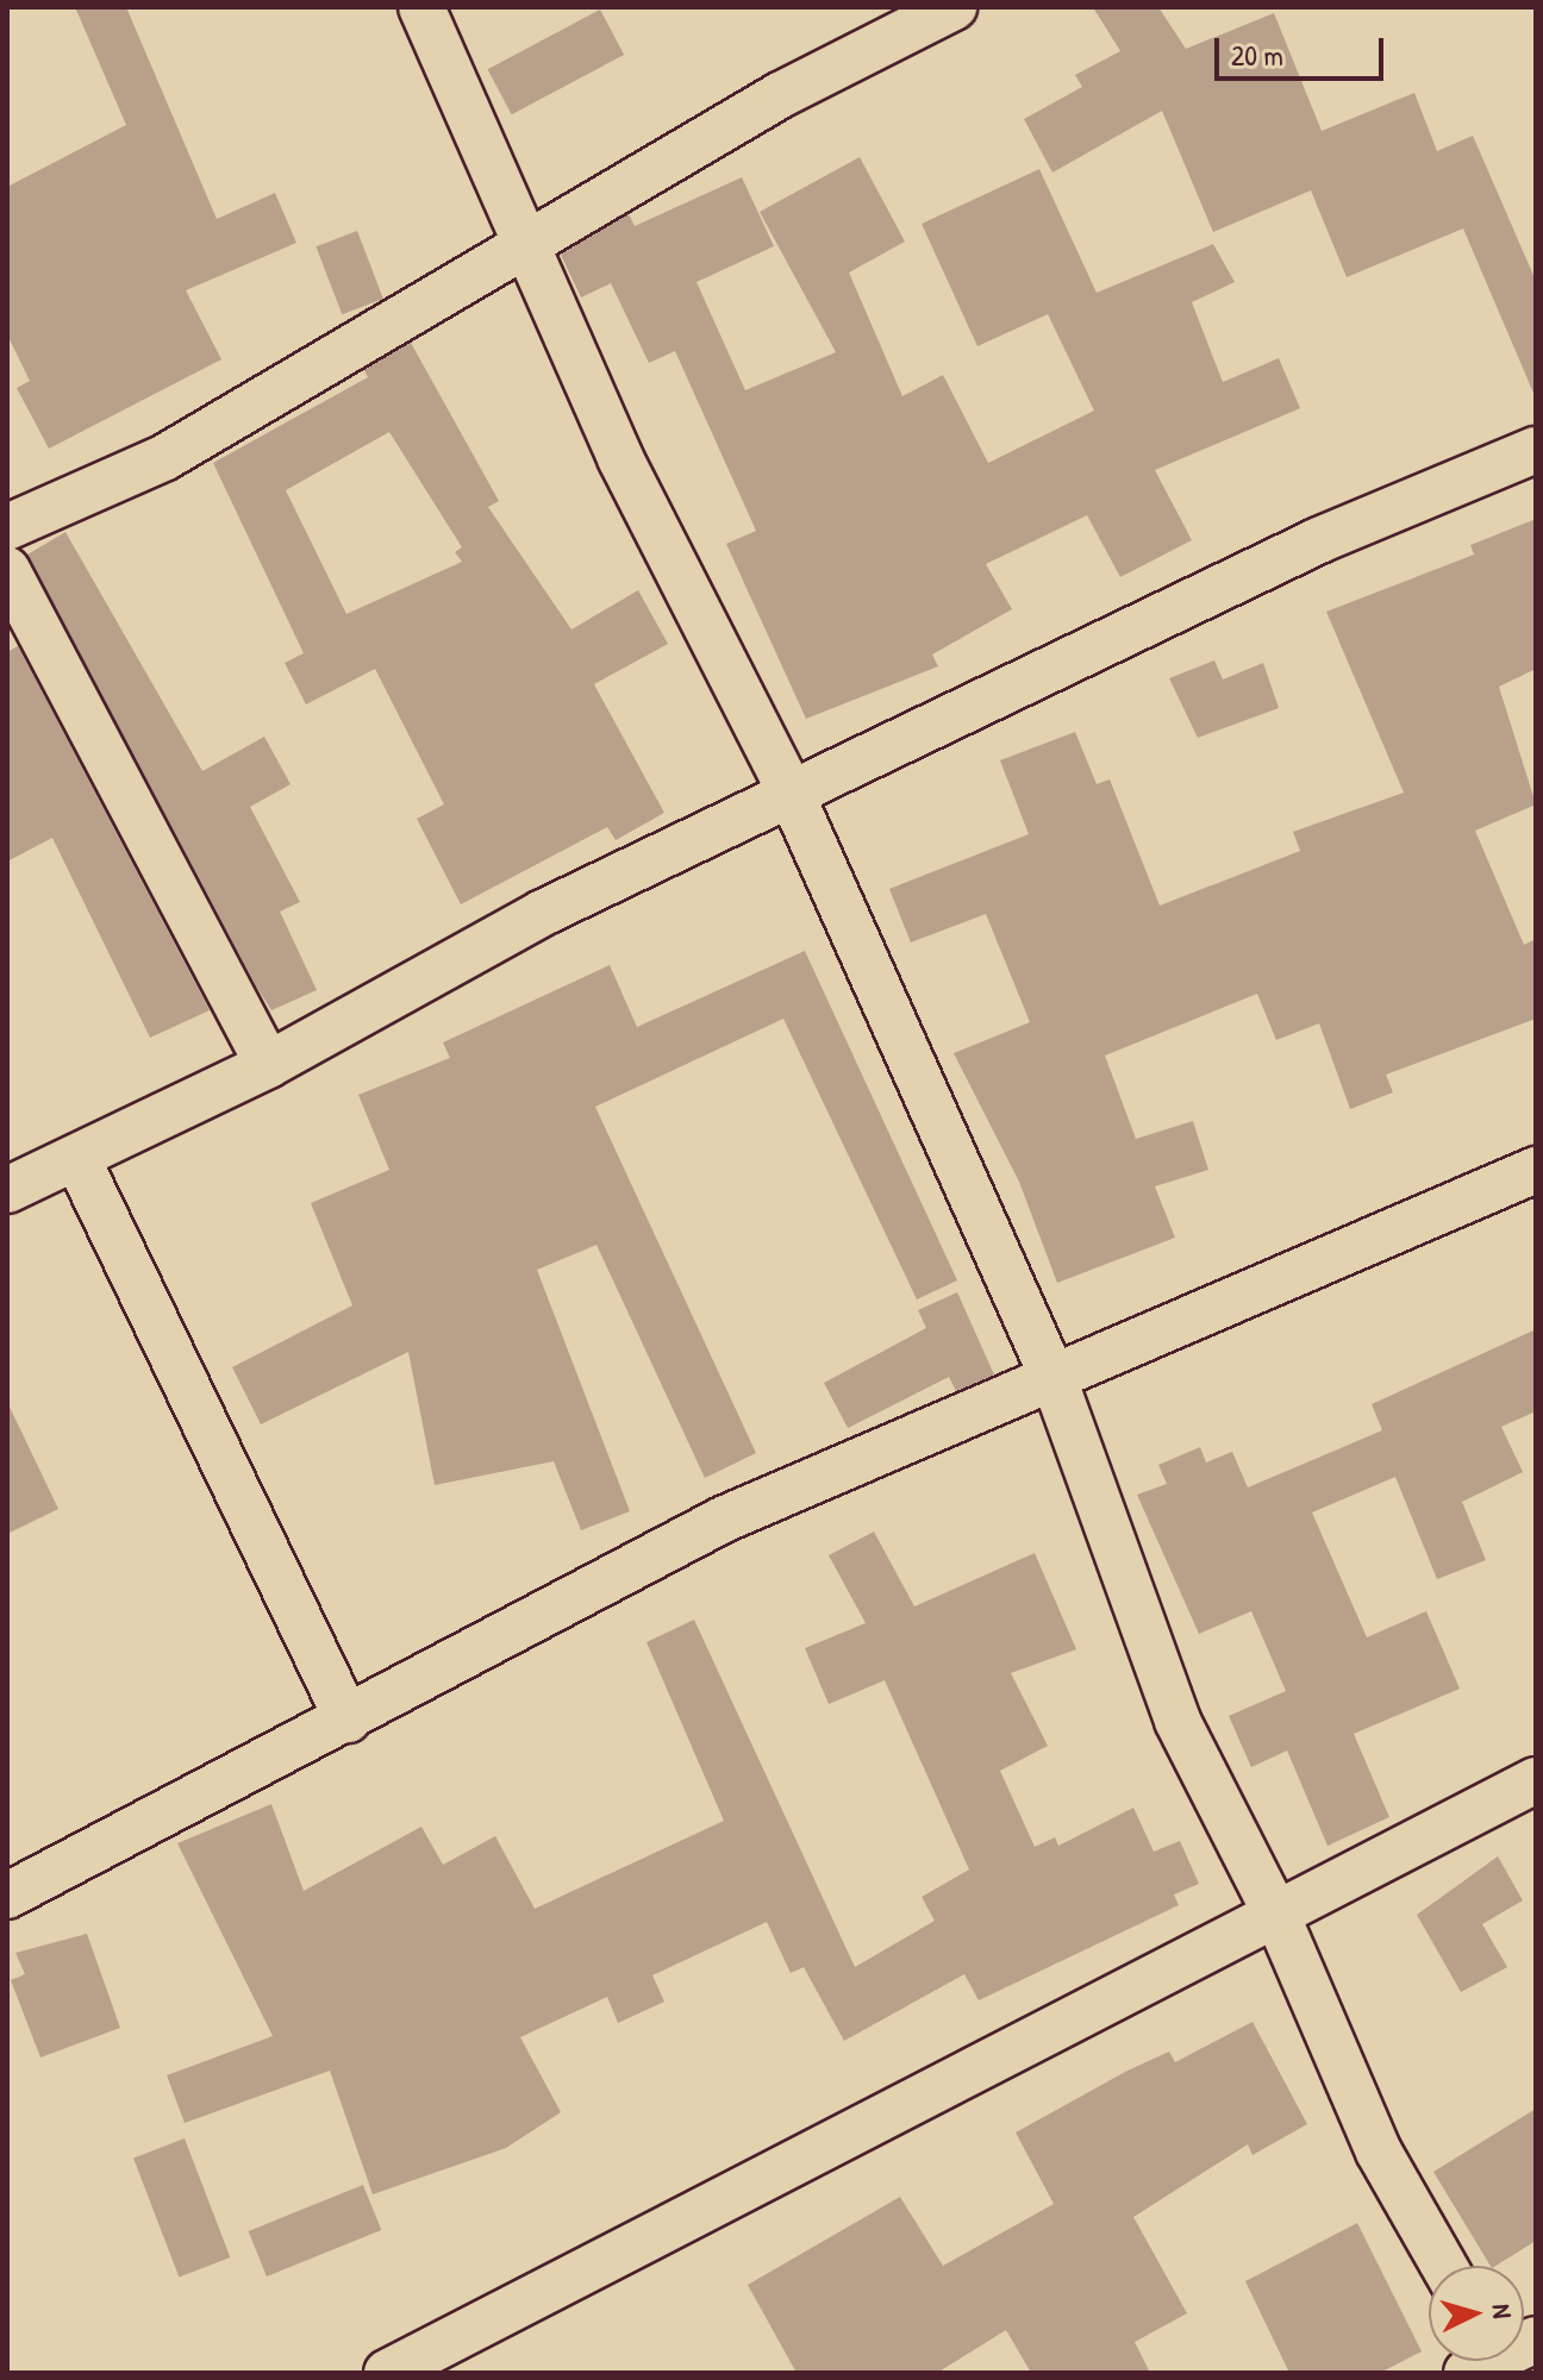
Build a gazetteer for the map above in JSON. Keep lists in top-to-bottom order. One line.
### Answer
{"scale_bar":"20 m","north":"right"}
